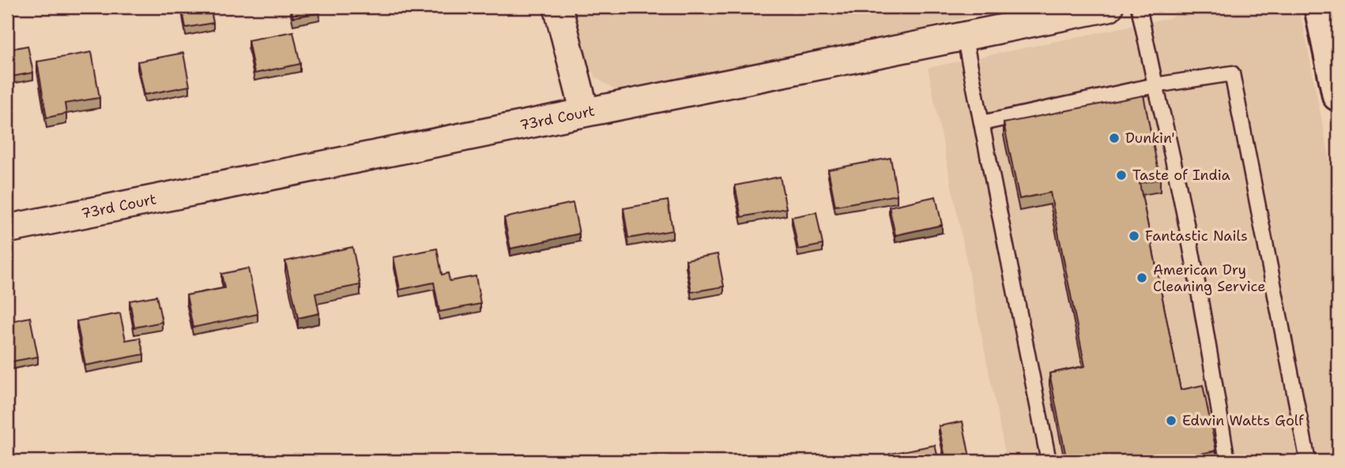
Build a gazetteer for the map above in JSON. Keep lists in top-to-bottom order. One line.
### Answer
{"streets":{"street":["73rd Court"]},"places":["Dunkin'","Taste of India","Fantastic Nails","American Dry Cleaning Service","Edwin Watts Golf"]}
